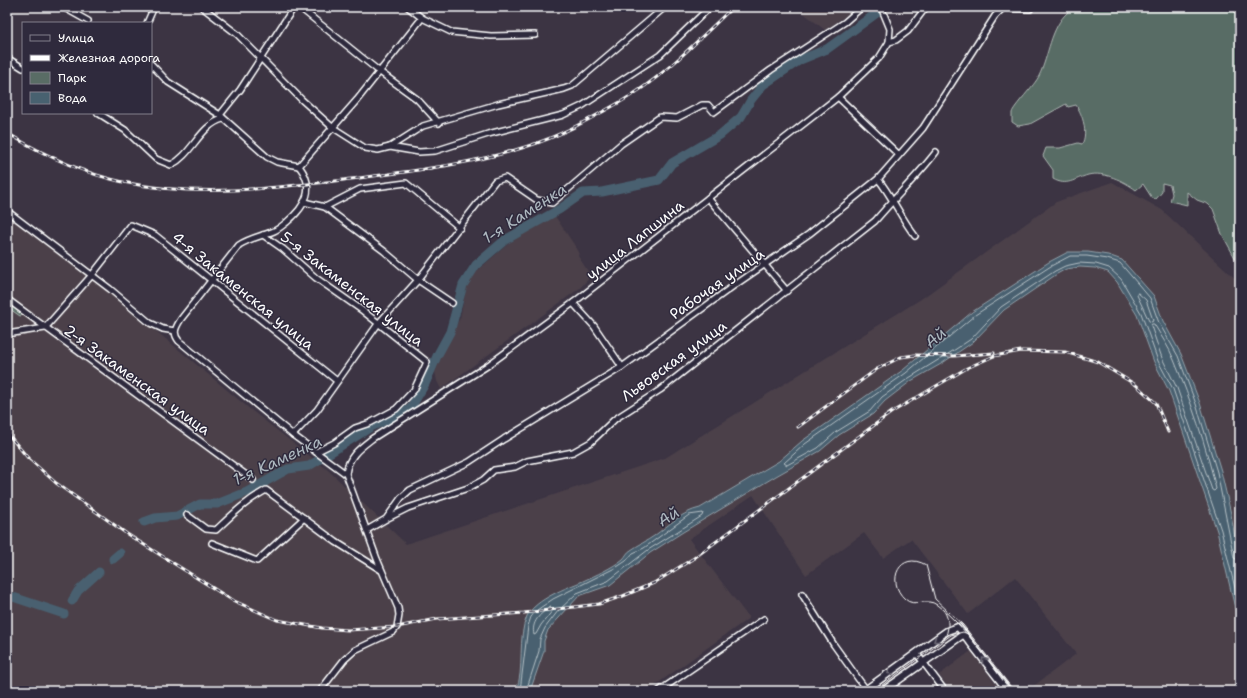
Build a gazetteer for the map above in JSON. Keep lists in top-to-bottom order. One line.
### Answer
{"streets":{"street":["улица Лапшина","Рабочая улица","5-я Закаменская улица","4-я Закаменская улица","Львовская улица","2-я Закаменская улица"]},"crossings":[["Рабочая улица","Львовская улица"]],"water":["1-я Каменка","Ай"],"legend":["Улица","Железная дорога","Парк","Вода"]}
